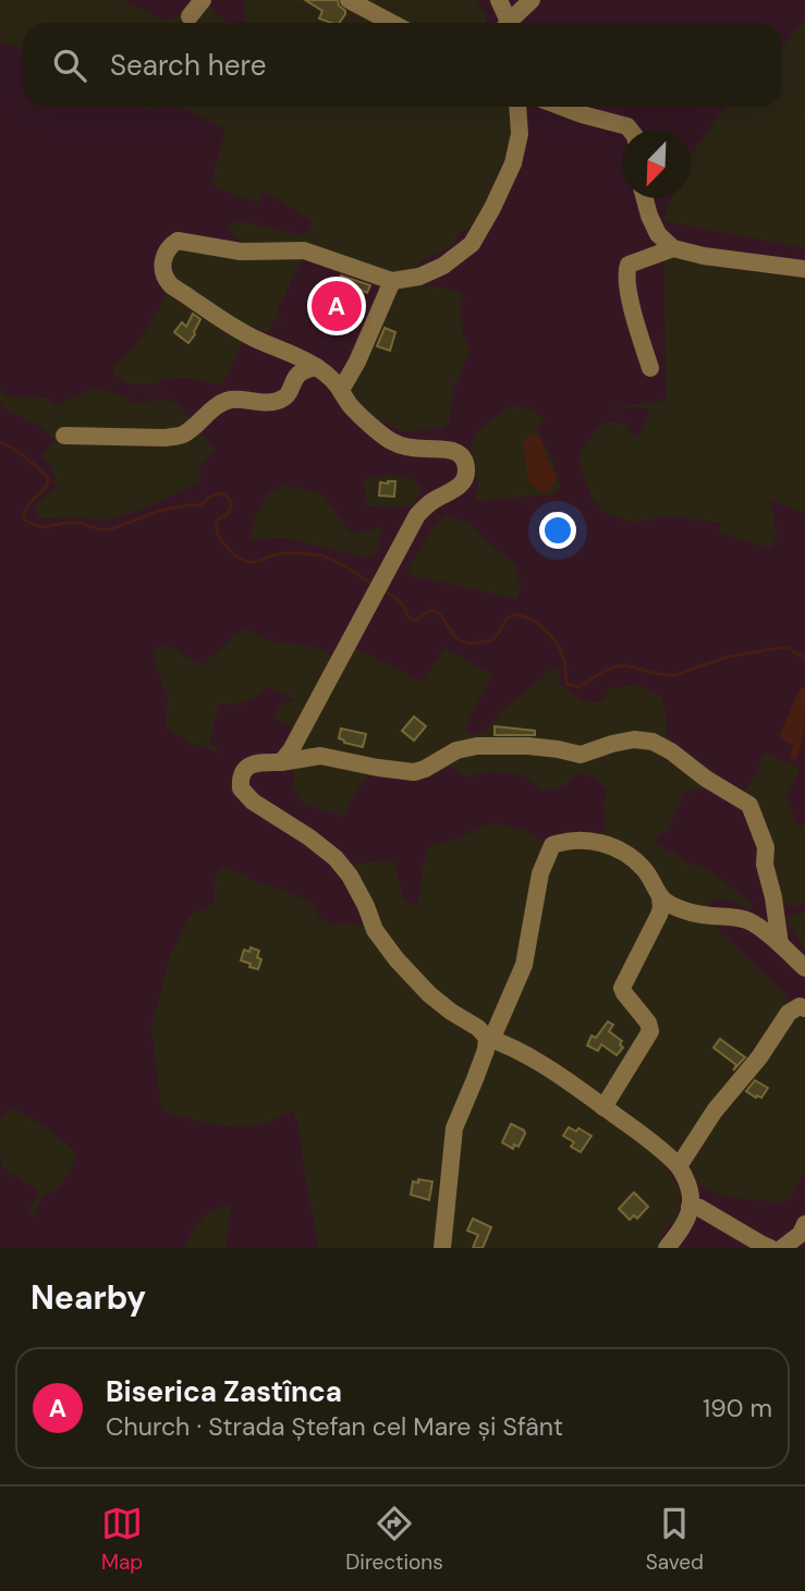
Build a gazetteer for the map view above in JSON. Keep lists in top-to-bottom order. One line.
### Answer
{"north":"bottom left","page":{"search":"Search here","pins":"A","heading":"Nearby","list":[{"mark":"A","name":"Biserica Zastînca","note":"Church · Strada Ștefan cel Mare și Sfânt","value":"190 m"}],"nav":["Map","Directions","Saved"]}}
